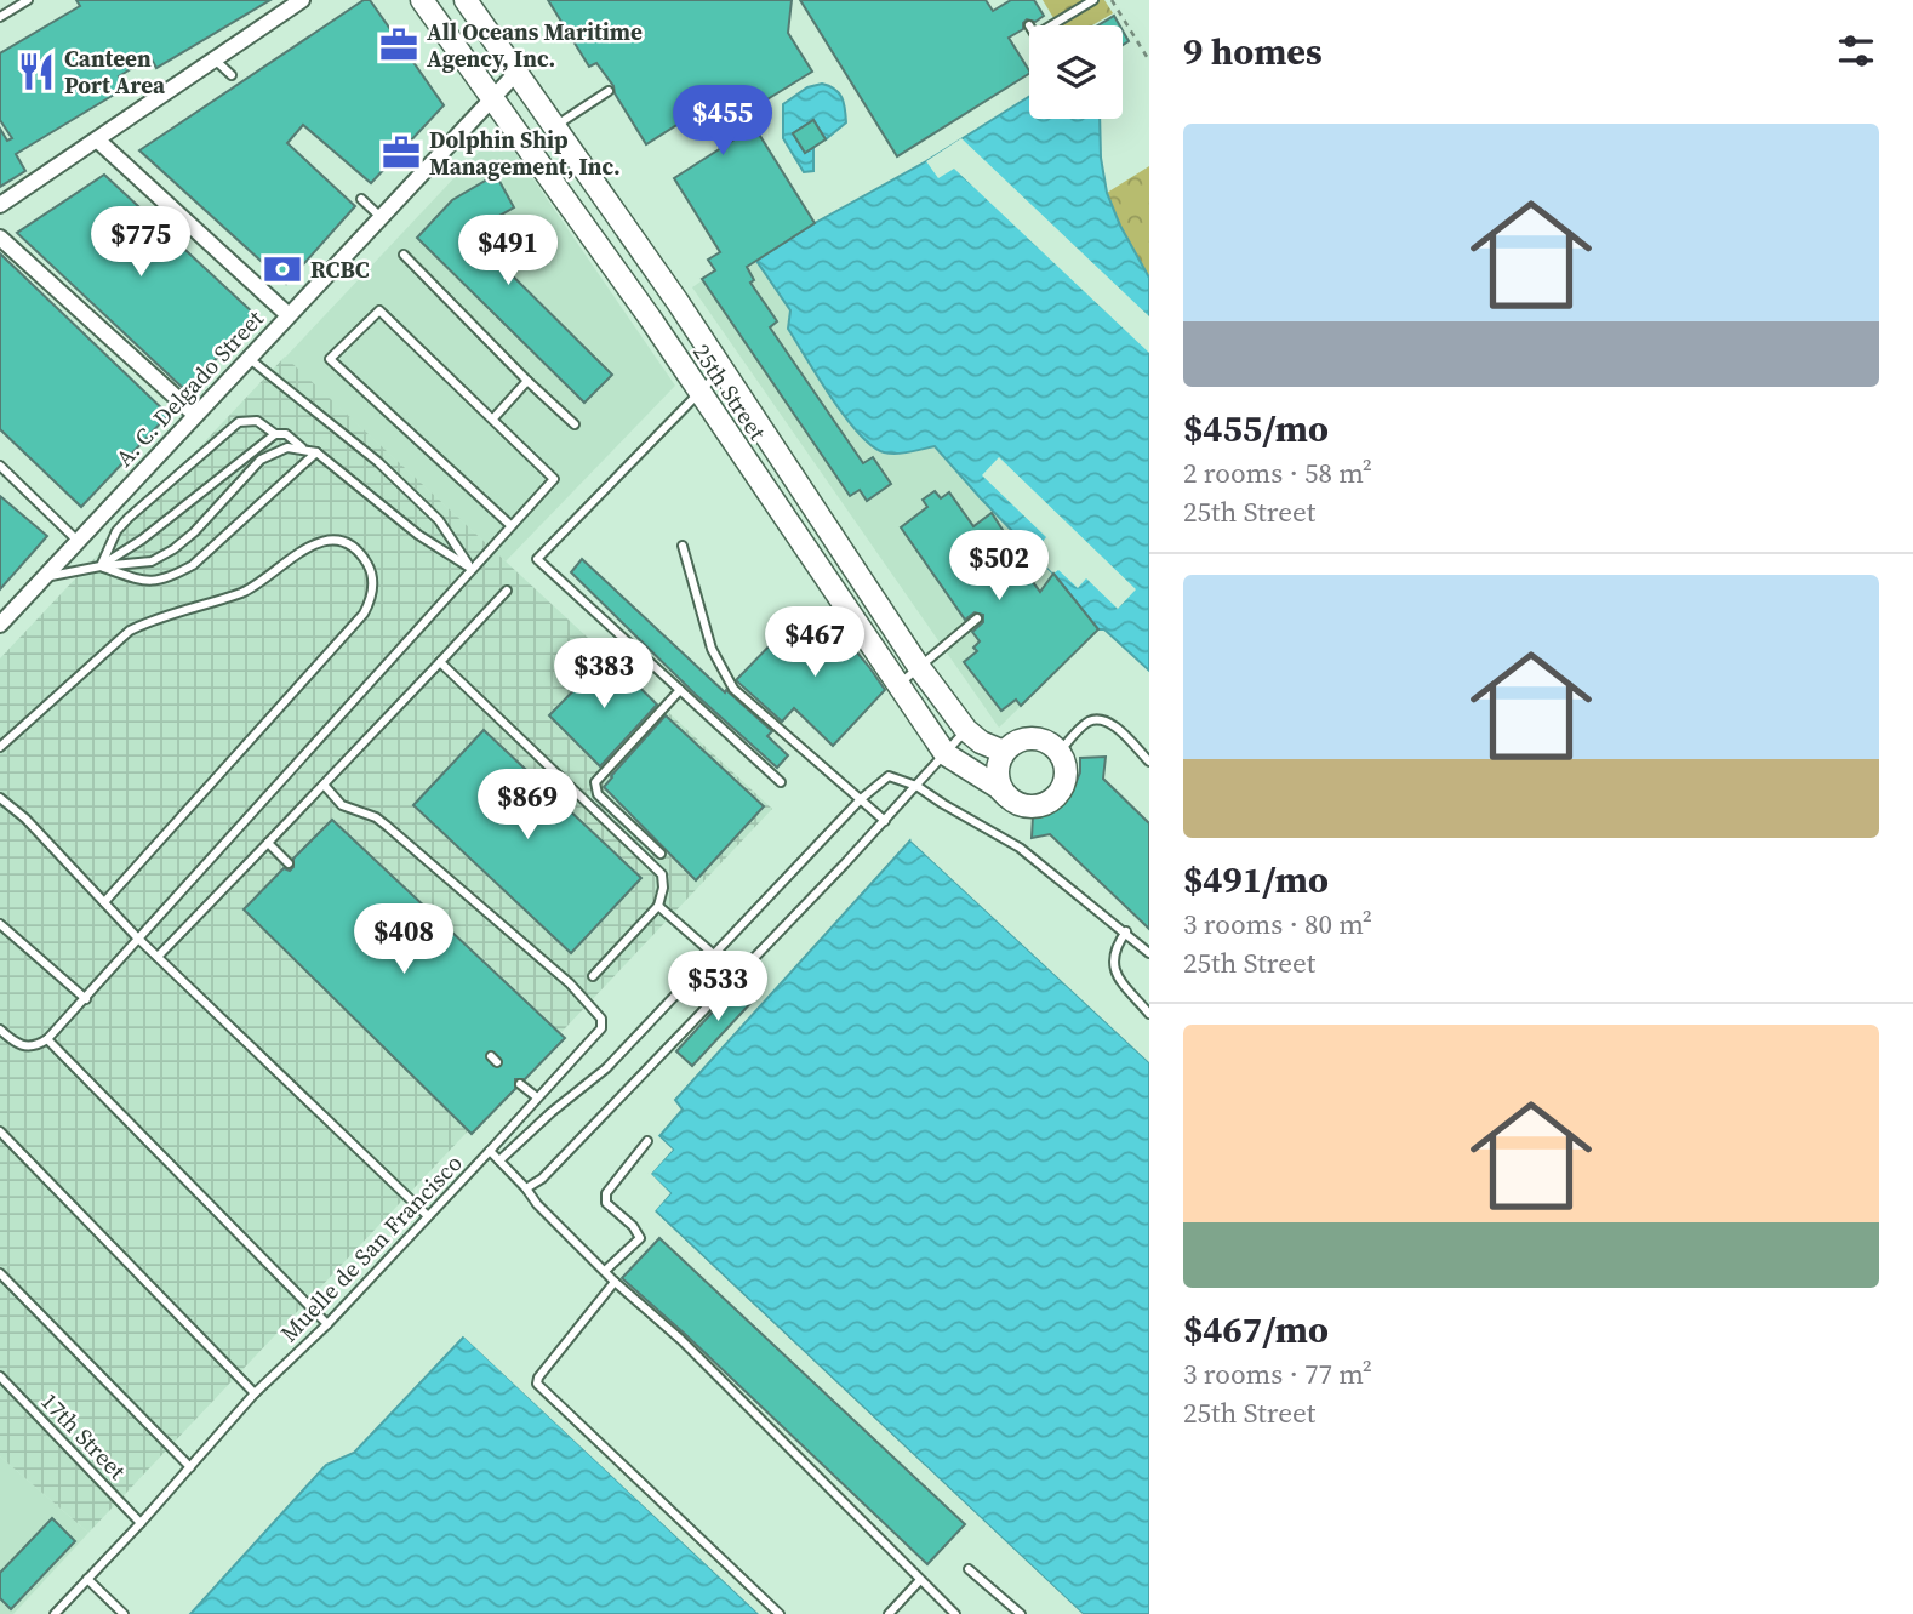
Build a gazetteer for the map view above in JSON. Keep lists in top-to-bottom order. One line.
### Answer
{"streets":{"street":["A. C. Delgado Street","25th Street"],"lane":["Muelle de San Francisco","17th Street"]},"crossings":[["A. C. Delgado Street","25th Street"],["Muelle de San Francisco","17th Street"]],"places":{"office":["All Oceans Maritime Agency, Inc.","Dolphin Ship Management, Inc."],"restaurant":["Canteen Port Area"],"bank":["RCBC"]},"page":{"heading":"9 homes","price":["$455","$775","$491","$502","$467","$383","$869","$408","$533"],"list":[{"name":"$455/mo","note":"2 rooms · 58 m² · 25th Street"},{"name":"$491/mo","note":"3 rooms · 80 m² · 25th Street"},{"name":"$467/mo","note":"3 rooms · 77 m² · 25th Street"}]}}
